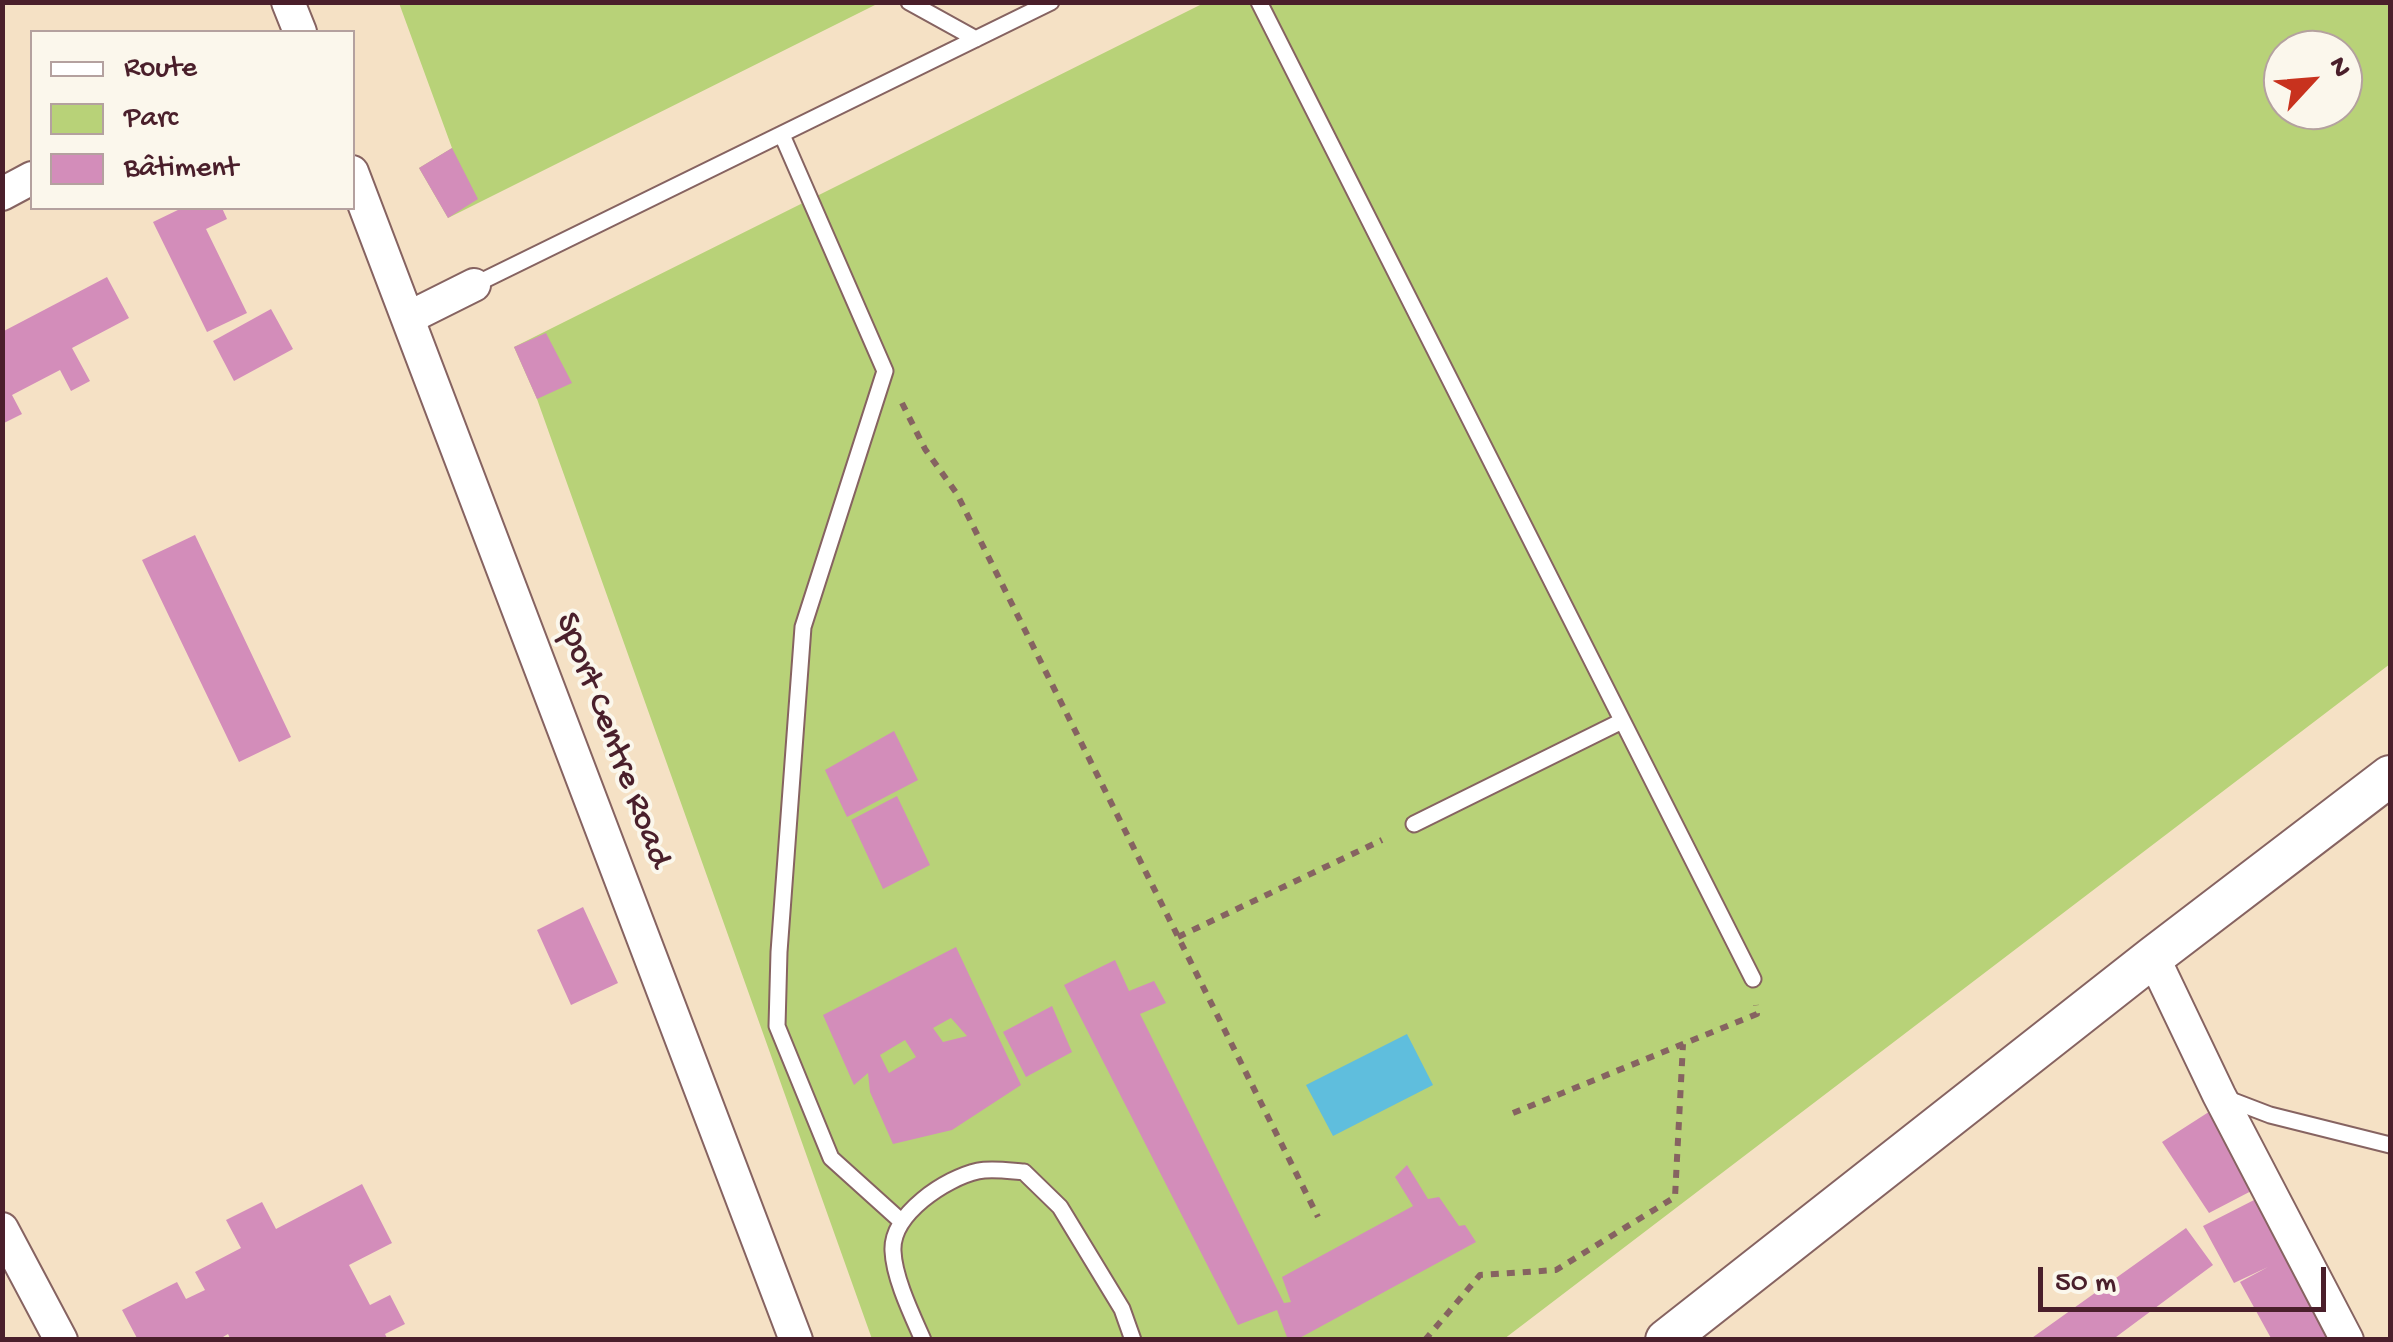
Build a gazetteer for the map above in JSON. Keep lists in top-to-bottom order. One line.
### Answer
{"streets":{"street":["Sport Centre Road"]},"legend":["Route","Parc","Bâtiment"],"scale_bar":"50 m","north":"top right"}
